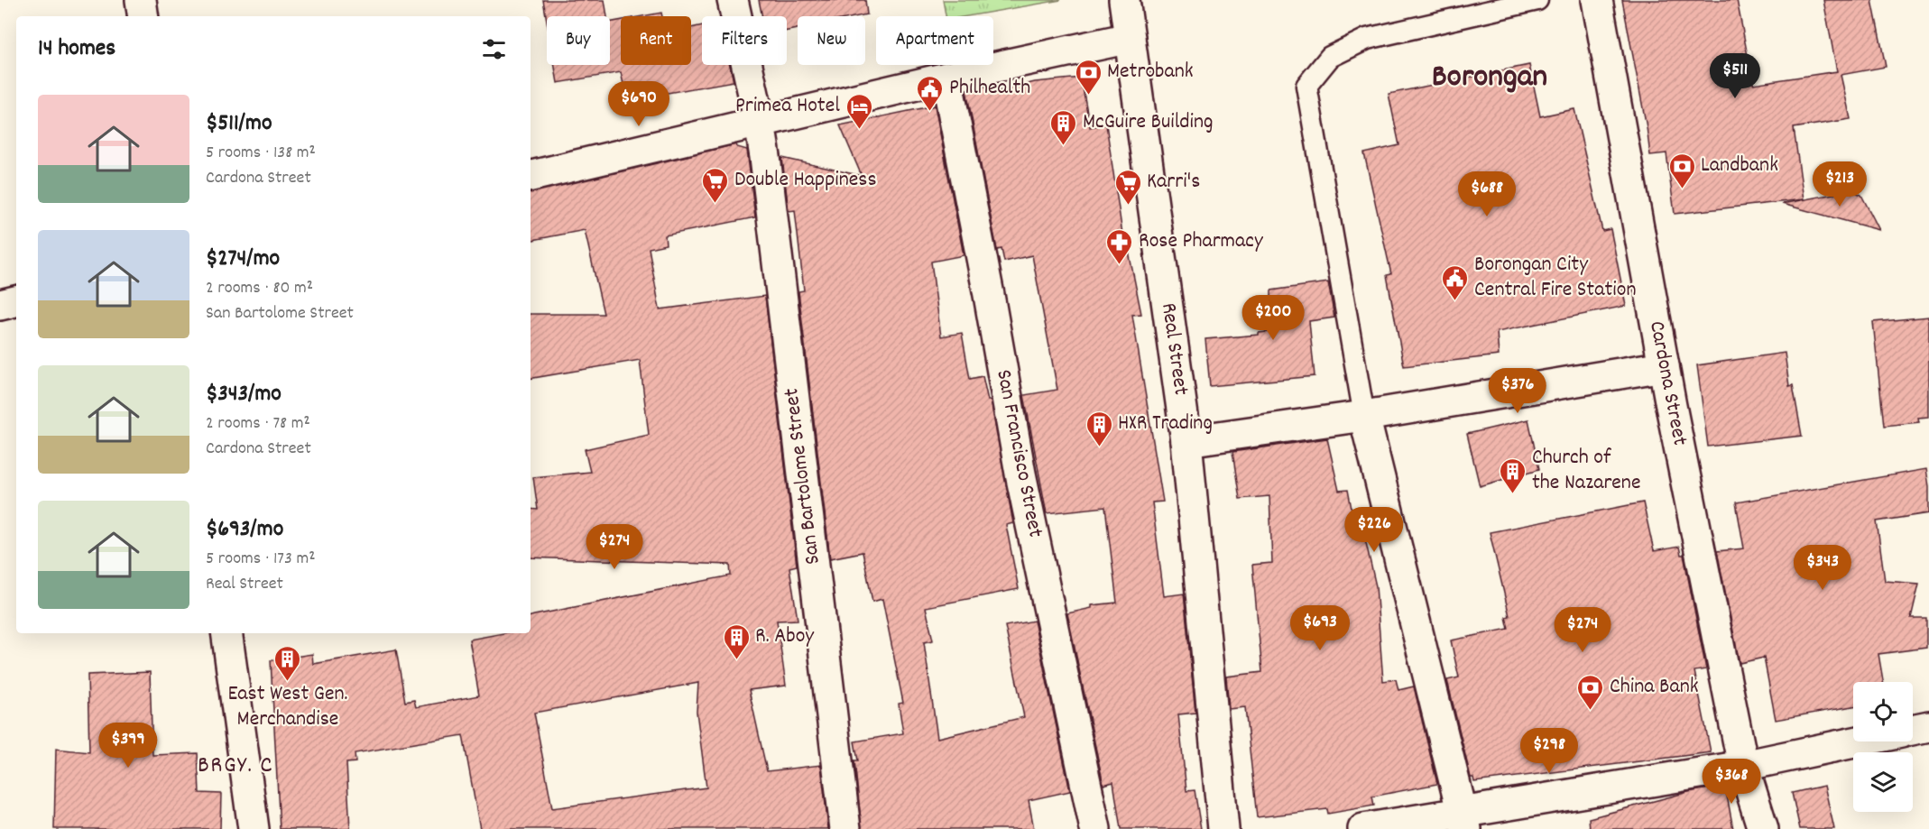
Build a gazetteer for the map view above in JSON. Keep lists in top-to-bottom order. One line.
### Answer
{"streets":{"street":["Real Street","Cardona Street","San Francisco Street","San Bartolome Street"]},"districts":["Borongan","BRGY. C"],"places":{"bank":["Metrobank","Landbank","China Bank"],"public building":["Philhealth","Borongan City Central Fire Station"],"hotel":["Primea Hotel"],"building":["McGuire Building","HXR Trading","Church of the Nazarene","R. Aboy","East West Gen. Merchandise"],"supermarket":["Double Happiness","Karri's"],"pharmacy":["Rose Pharmacy"]},"page":{"chip":["Buy","Rent","Filters","New","Apartment"],"heading":"14 homes","price":["$511","$690","$213","$688","$200","$376","$226","$274","$343","$693","$274","$399","$298","$368"],"list":[{"name":"$511/mo","note":"5 rooms · 138 m² · Cardona Street"},{"name":"$274/mo","note":"2 rooms · 80 m² · San Bartolome Street"},{"name":"$343/mo","note":"2 rooms · 78 m² · Cardona Street"},{"name":"$693/mo","note":"5 rooms · 173 m² · Real Street"}]}}
